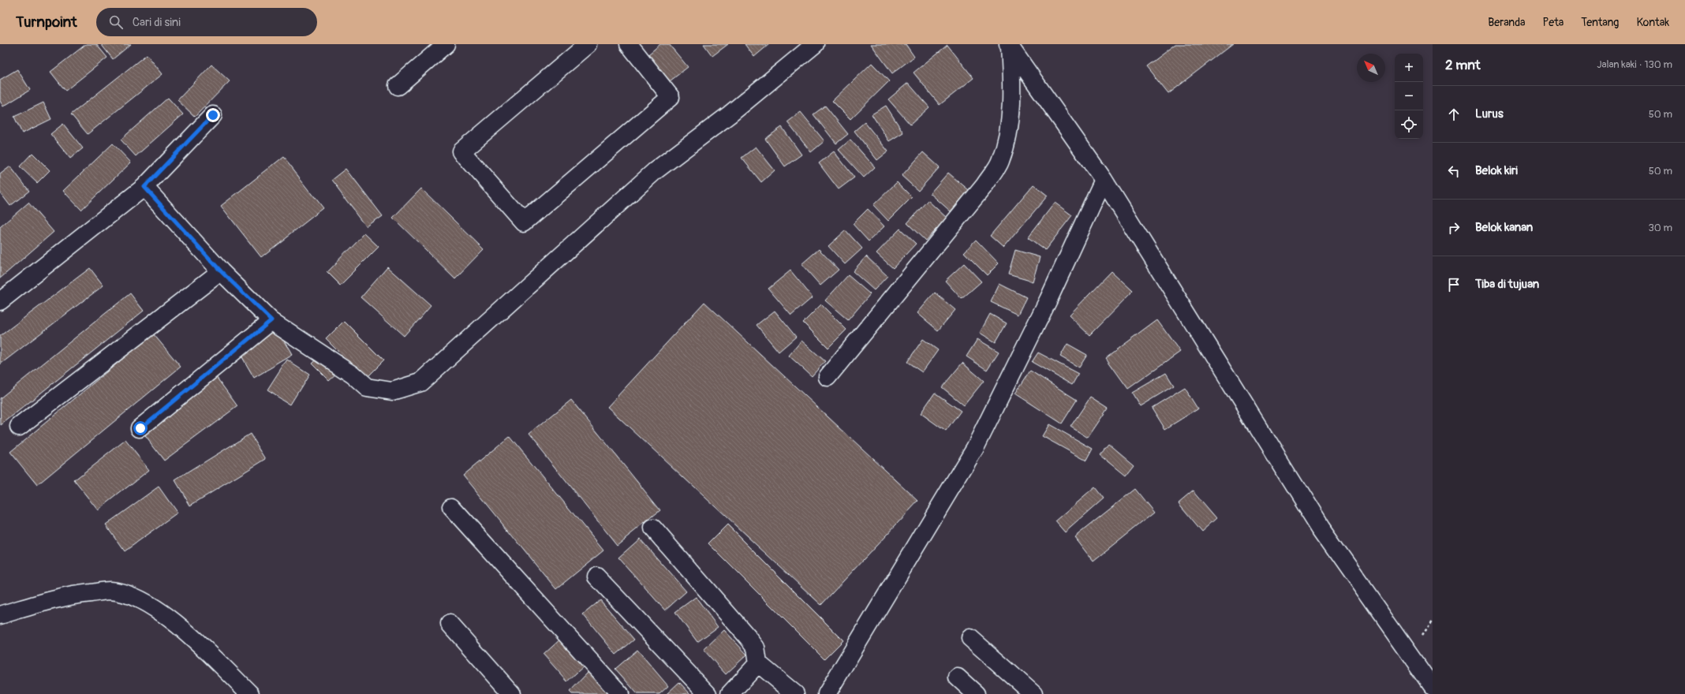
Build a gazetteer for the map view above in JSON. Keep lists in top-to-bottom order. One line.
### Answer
{"north":"top left","page":{"header":"Turnpoint","search":"Cari di sini","nav":["Beranda","Peta","Tentang","Kontak"],"heading":["2 mnt","Jalan kaki · 130 m"],"map_buttons":["+","−"],"list":[["Lurus","50 m"],["Belok kiri","50 m"],["Belok kanan","30 m"],"Tiba di tujuan"]}}
